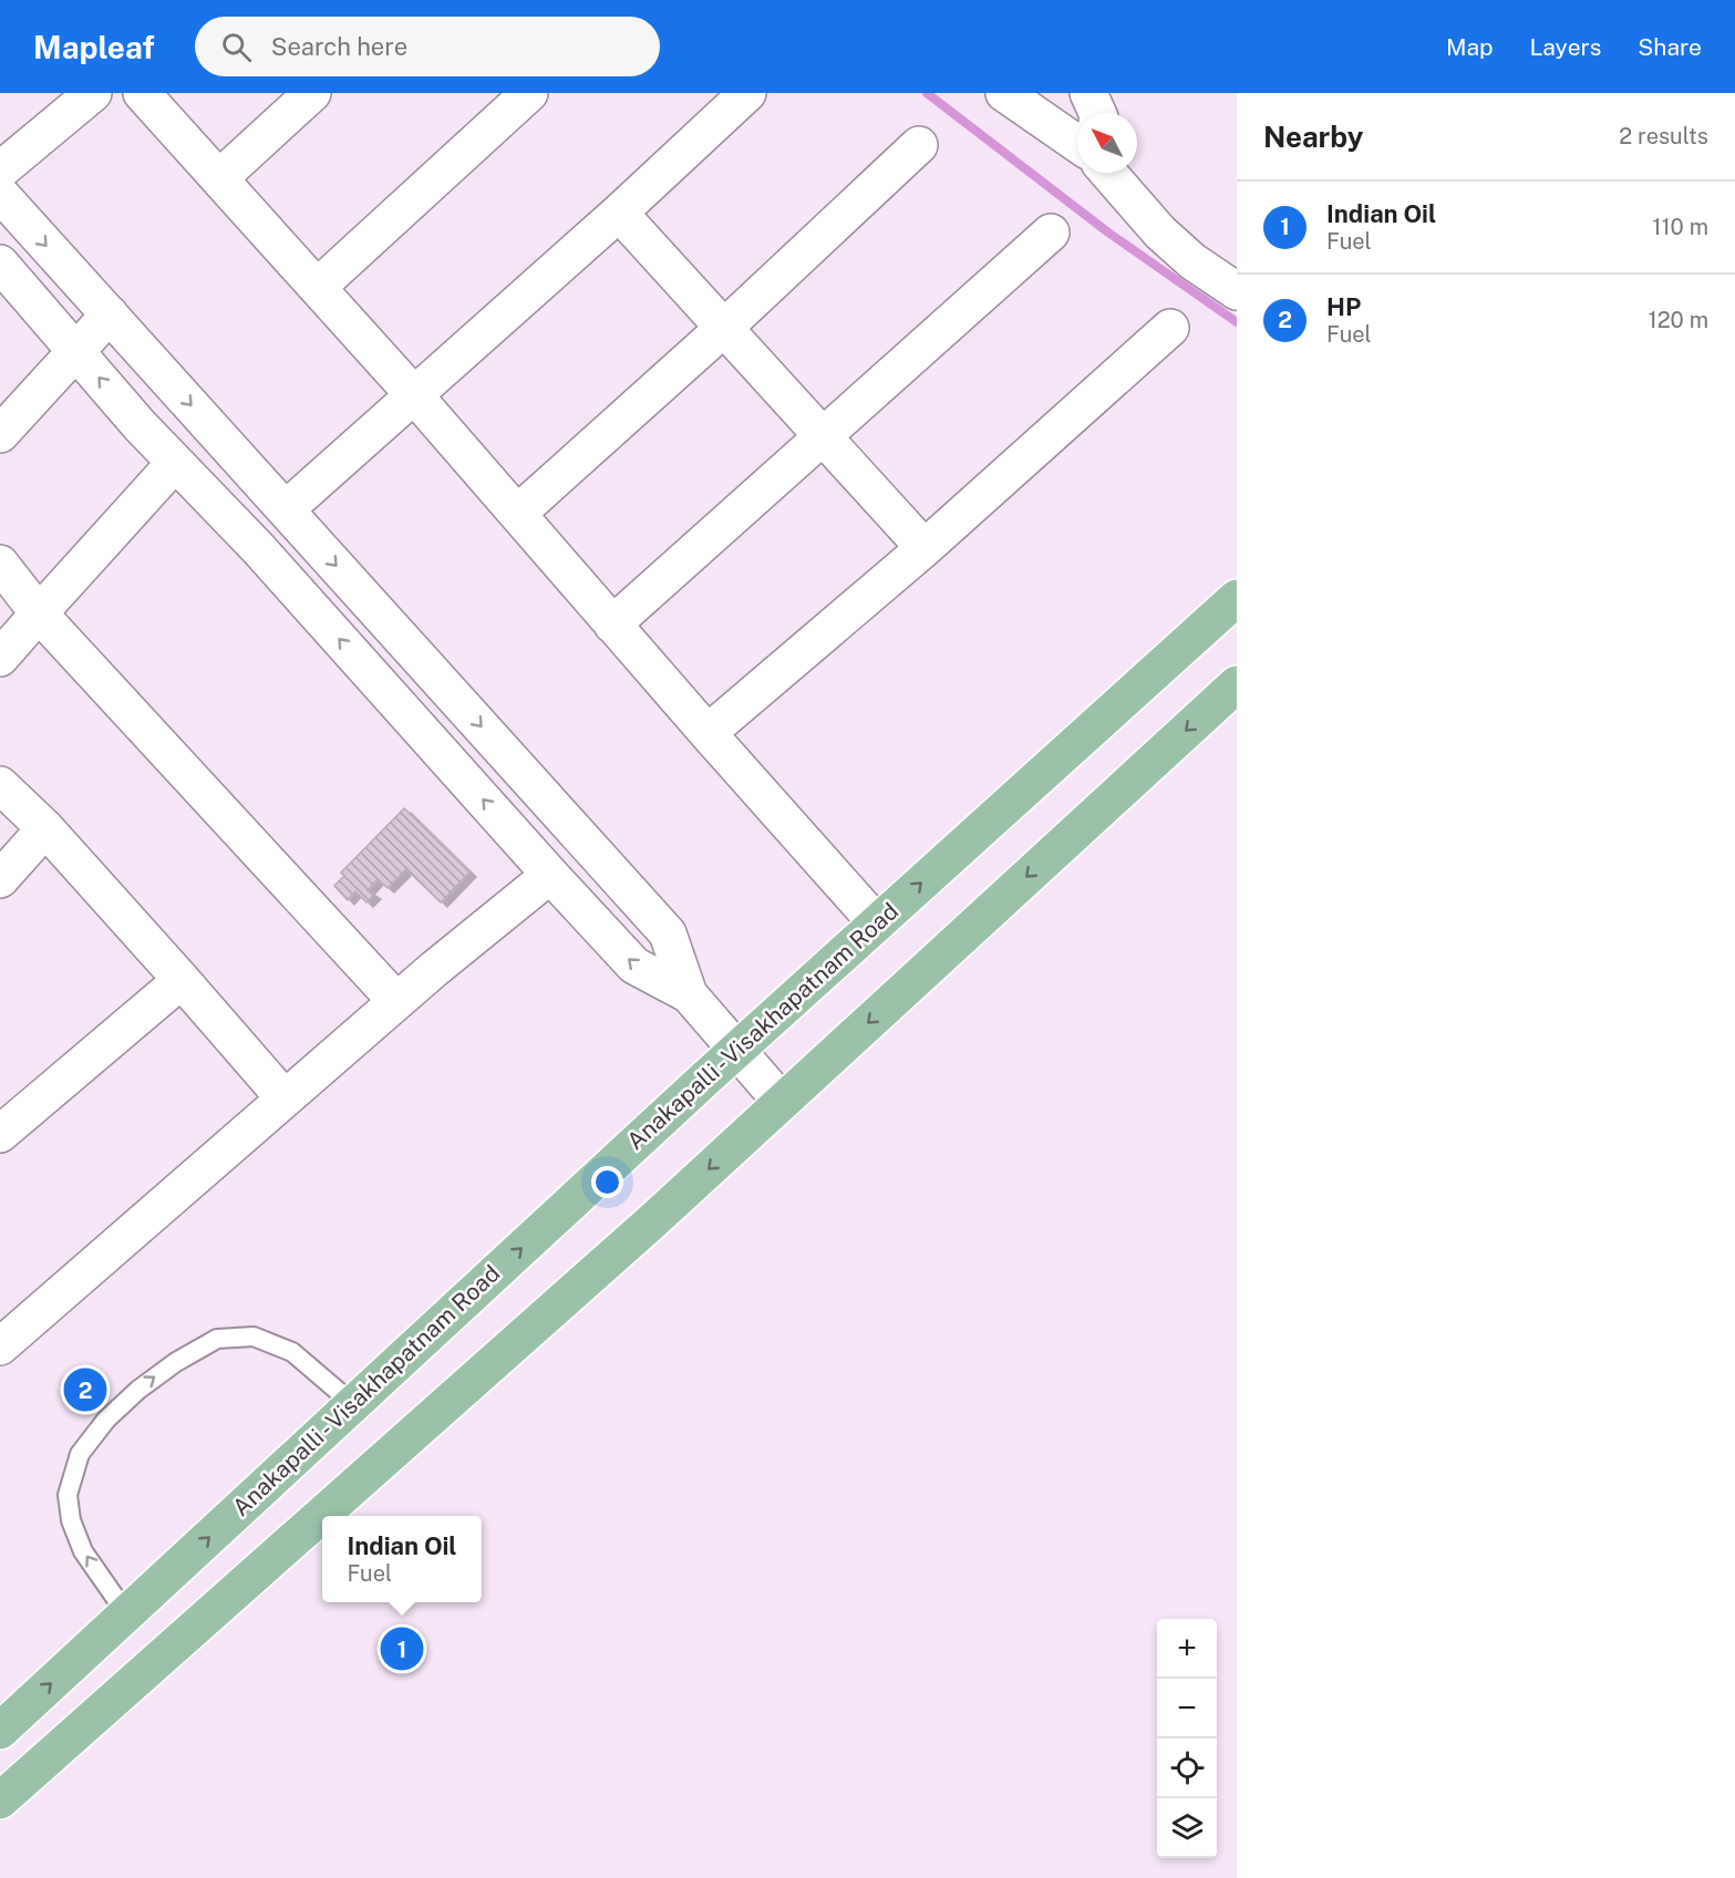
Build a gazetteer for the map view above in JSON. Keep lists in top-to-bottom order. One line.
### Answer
{"streets":{"main road":["Anakapalli - Visakhapatnam Road"]},"north":"top left","page":{"header":"Mapleaf","search":"Search here","nav":["Map","Layers","Share"],"heading":["Nearby","2 results"],"list":[{"mark":"1","name":"Indian Oil","note":"Fuel","value":"110 m"},{"mark":"2","name":"HP","note":"Fuel","value":"120 m"}],"pins":["2","1"],"popup":["Indian Oil","Fuel"],"map_buttons":["+","−"]}}
